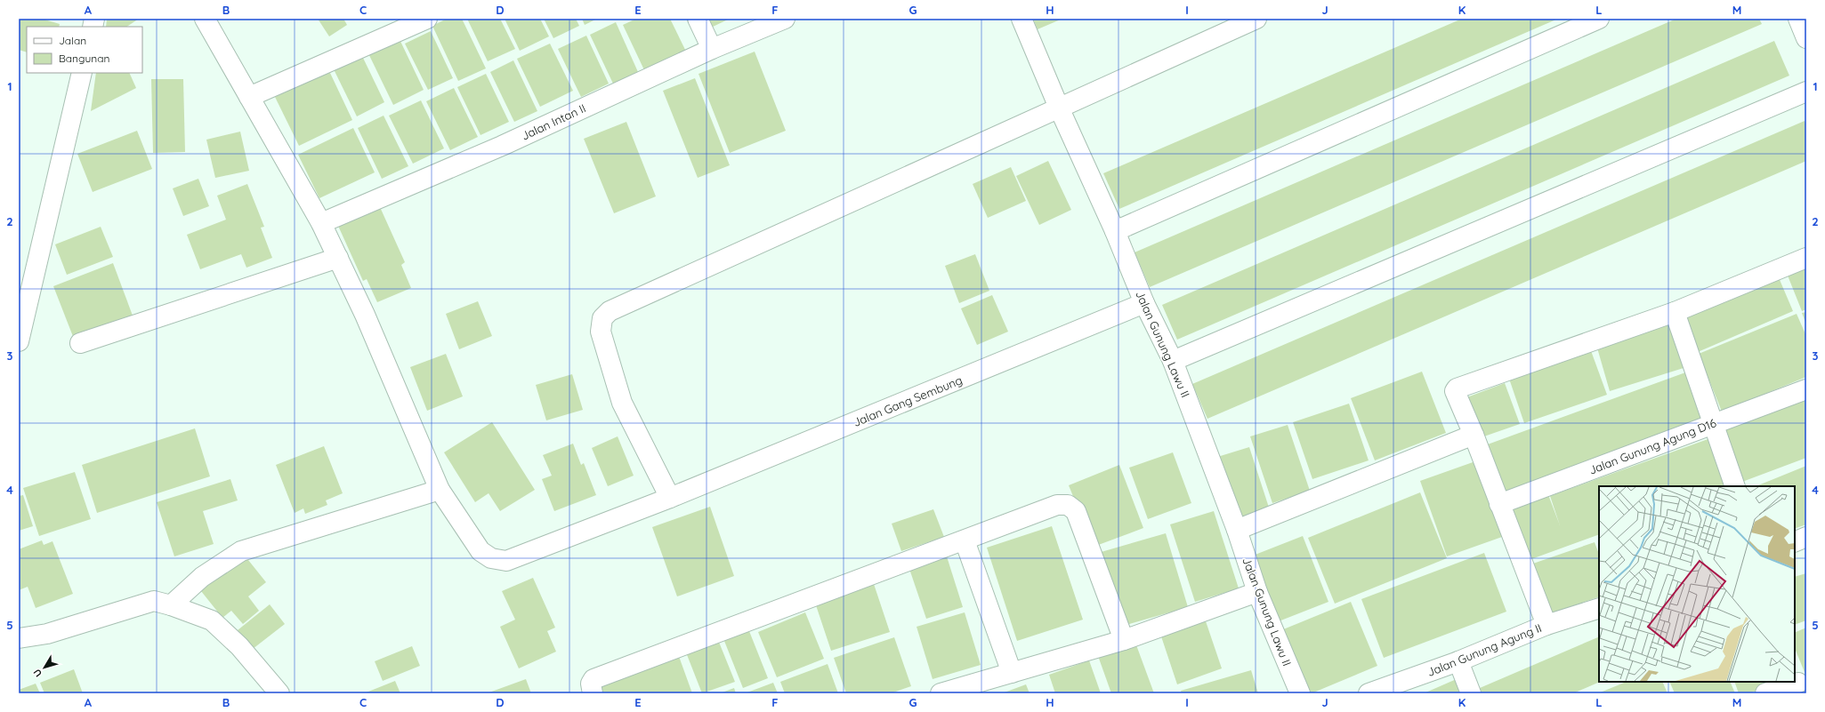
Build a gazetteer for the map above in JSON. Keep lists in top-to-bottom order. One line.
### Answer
{"streets":{"street":["Jalan Intan II","Jalan Gunung Lawu II","Jalan Gang Sembung","Jalan Gunung Agung D16","Jalan Gunung Agung II"]},"crossings":[["Jalan Intan II","Jalan Gang Sembung"],["Jalan Gunung Lawu II","Jalan Gang Sembung"]],"legend":["Jalan","Bangunan"],"north":"bottom left","grid":{"columns":["A","B","C","D","E","F","G","H","I","J","K","L","M"],"rows":["1","2","3","4","5"]}}
